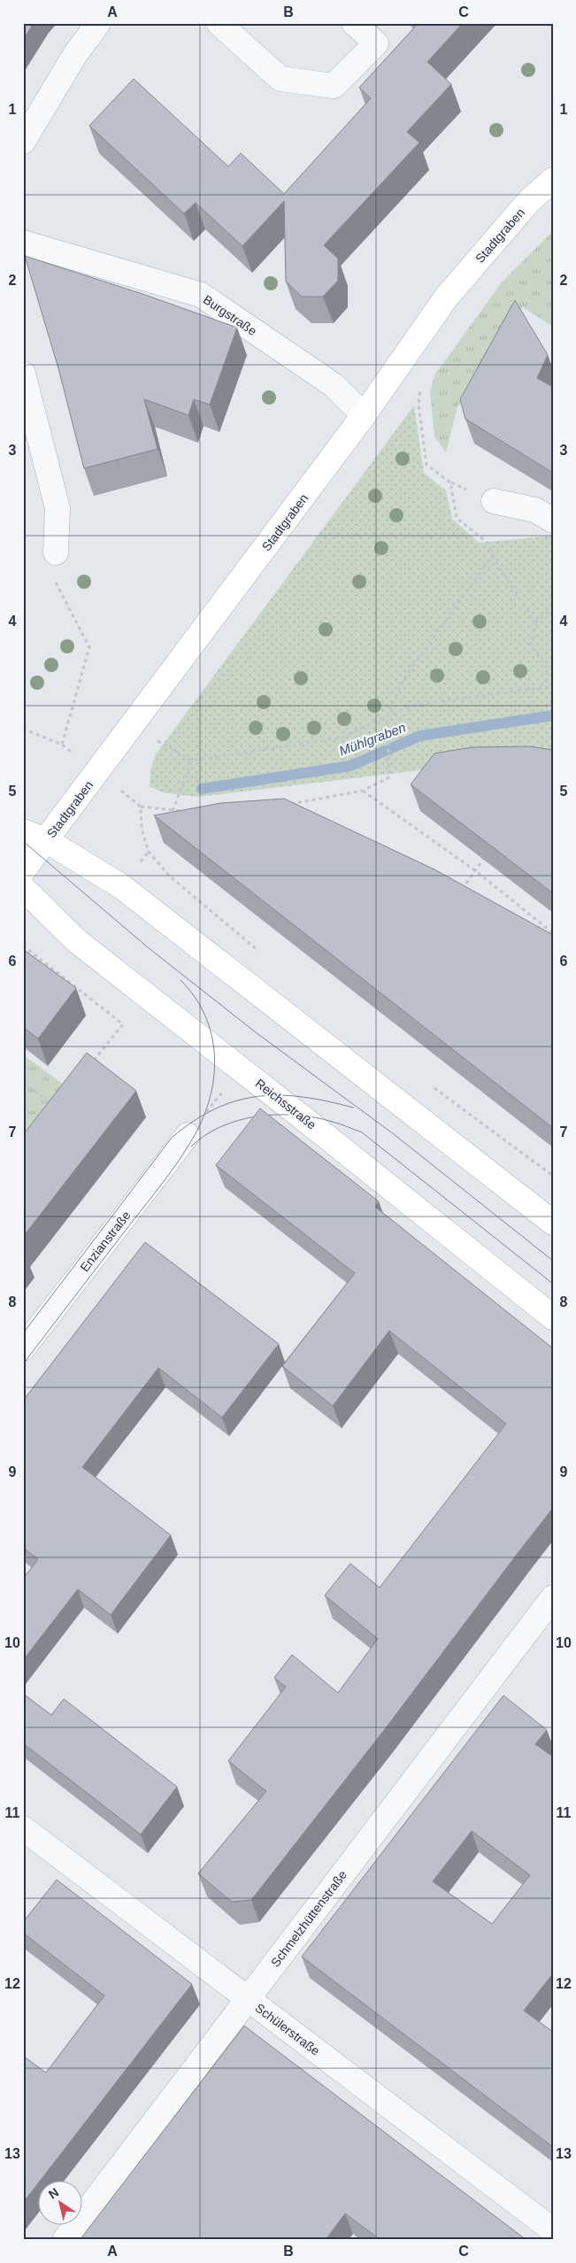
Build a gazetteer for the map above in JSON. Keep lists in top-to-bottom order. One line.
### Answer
{"streets":{"main road":["Stadtgraben","Reichsstraße"],"street":["Burgstraße","Enzianstraße","Schmelzhüttenstraße","Schülerstraße"]},"crossings":[["Stadtgraben","Burgstraße"],["Schmelzhüttenstraße","Schülerstraße"]],"water":["Mühlgraben"],"north":"top left","grid":{"columns":["A","B","C"],"rows":["1","2","3","4","5","6","7","8","9","10","11","12","13"]}}
